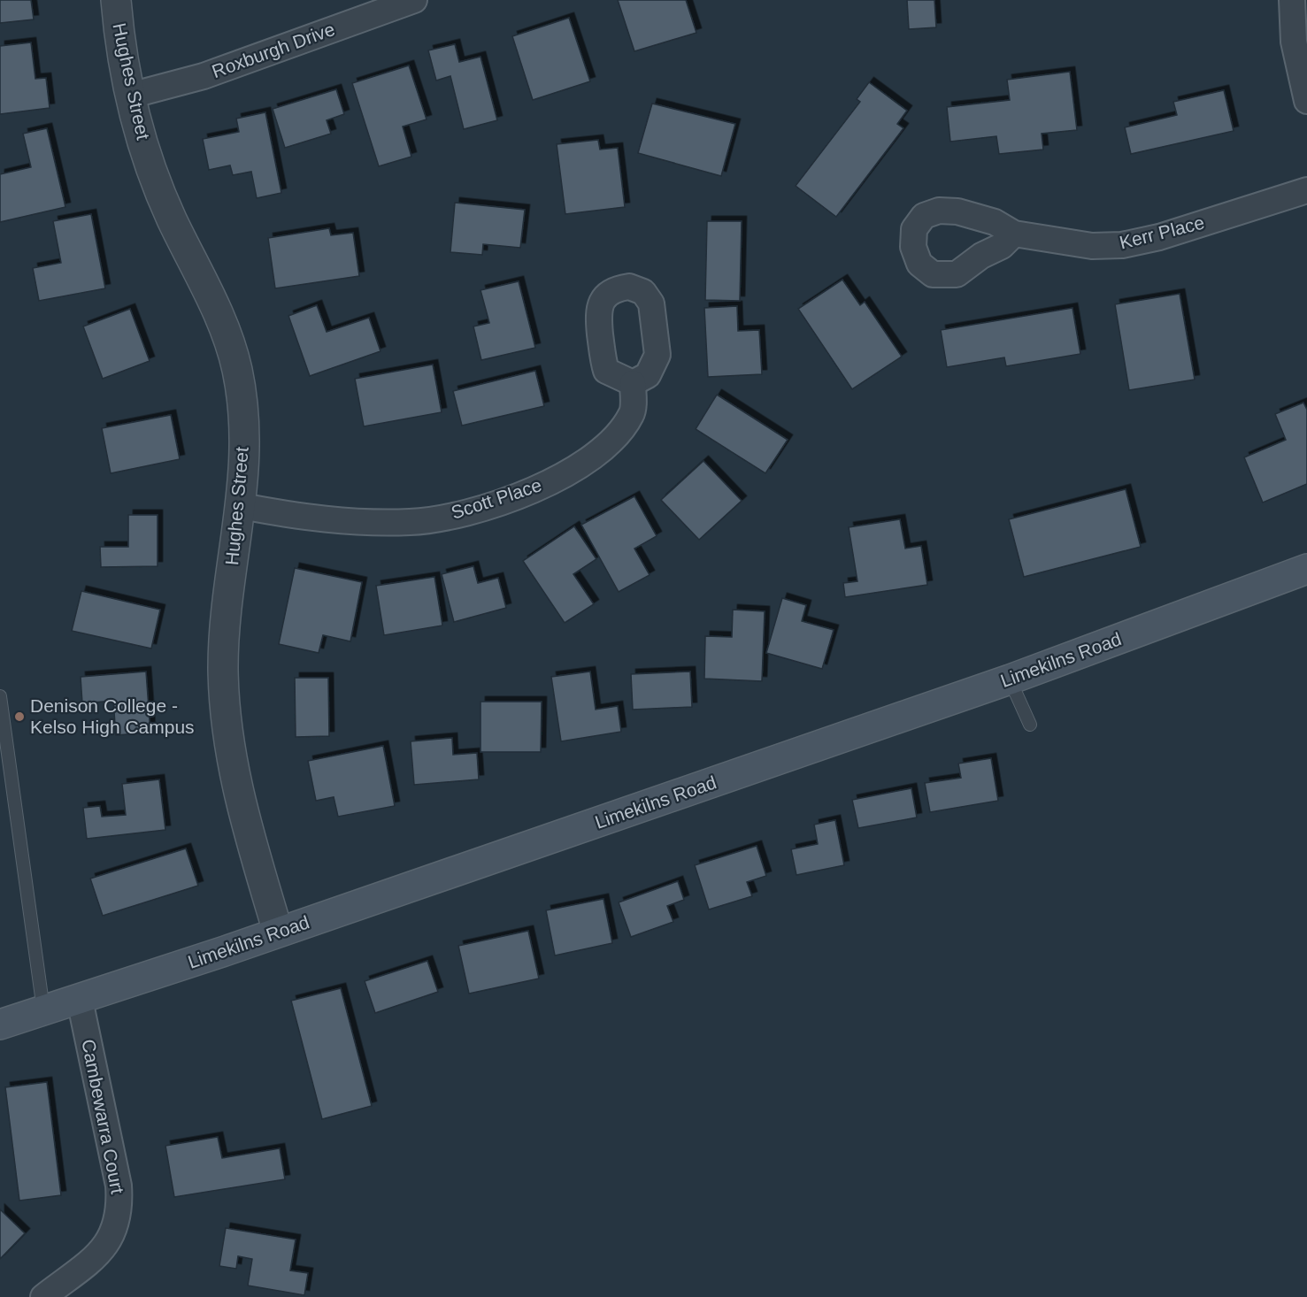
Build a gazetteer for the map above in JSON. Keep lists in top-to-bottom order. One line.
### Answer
{"streets":{"main road":["Limekilns Road"],"street":["Roxburgh Drive","Hughes Street","Kerr Place","Scott Place","Cambewarra Court"]},"crossings":[["Roxburgh Drive","Hughes Street"],["Hughes Street","Scott Place"],["Hughes Street","Limekilns Road"],["Limekilns Road","Cambewarra Court"]],"places":["Denison College - Kelso High Campus"]}
